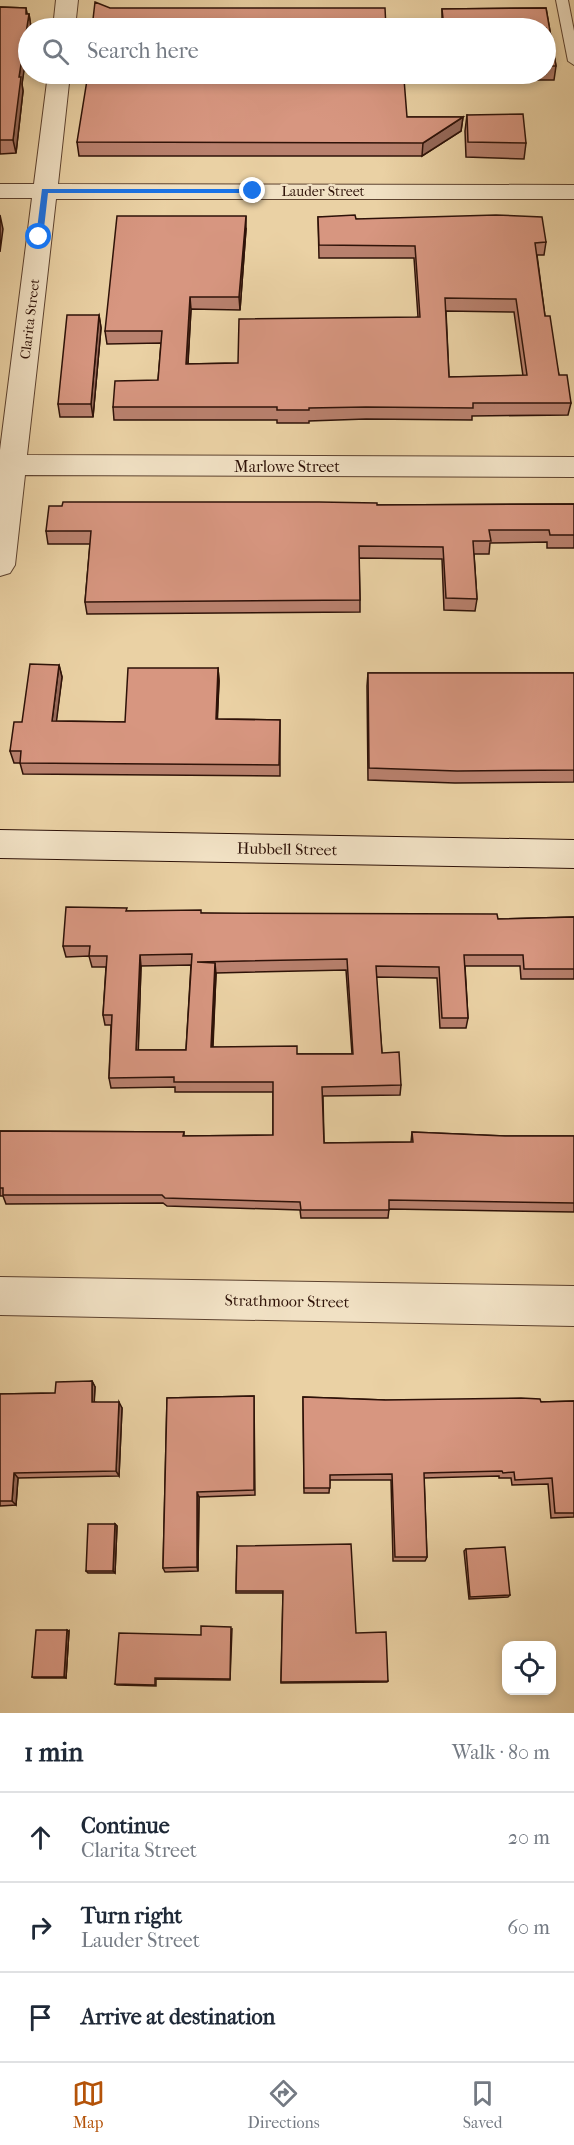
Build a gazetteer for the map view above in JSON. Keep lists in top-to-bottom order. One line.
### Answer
{"streets":{"street":["Lauder Street","Clarita Street","Marlowe Street","Hubbell Street","Strathmoor Street"]},"crossings":[["Lauder Street","Clarita Street"],["Clarita Street","Marlowe Street"]],"page":{"search":"Search here","heading":["1 min","Walk · 80 m"],"list":[["Continue","Clarita Street","20 m"],["Turn right","Lauder Street","60 m"],"Arrive at destination"],"nav":["Map","Directions","Saved"]}}
